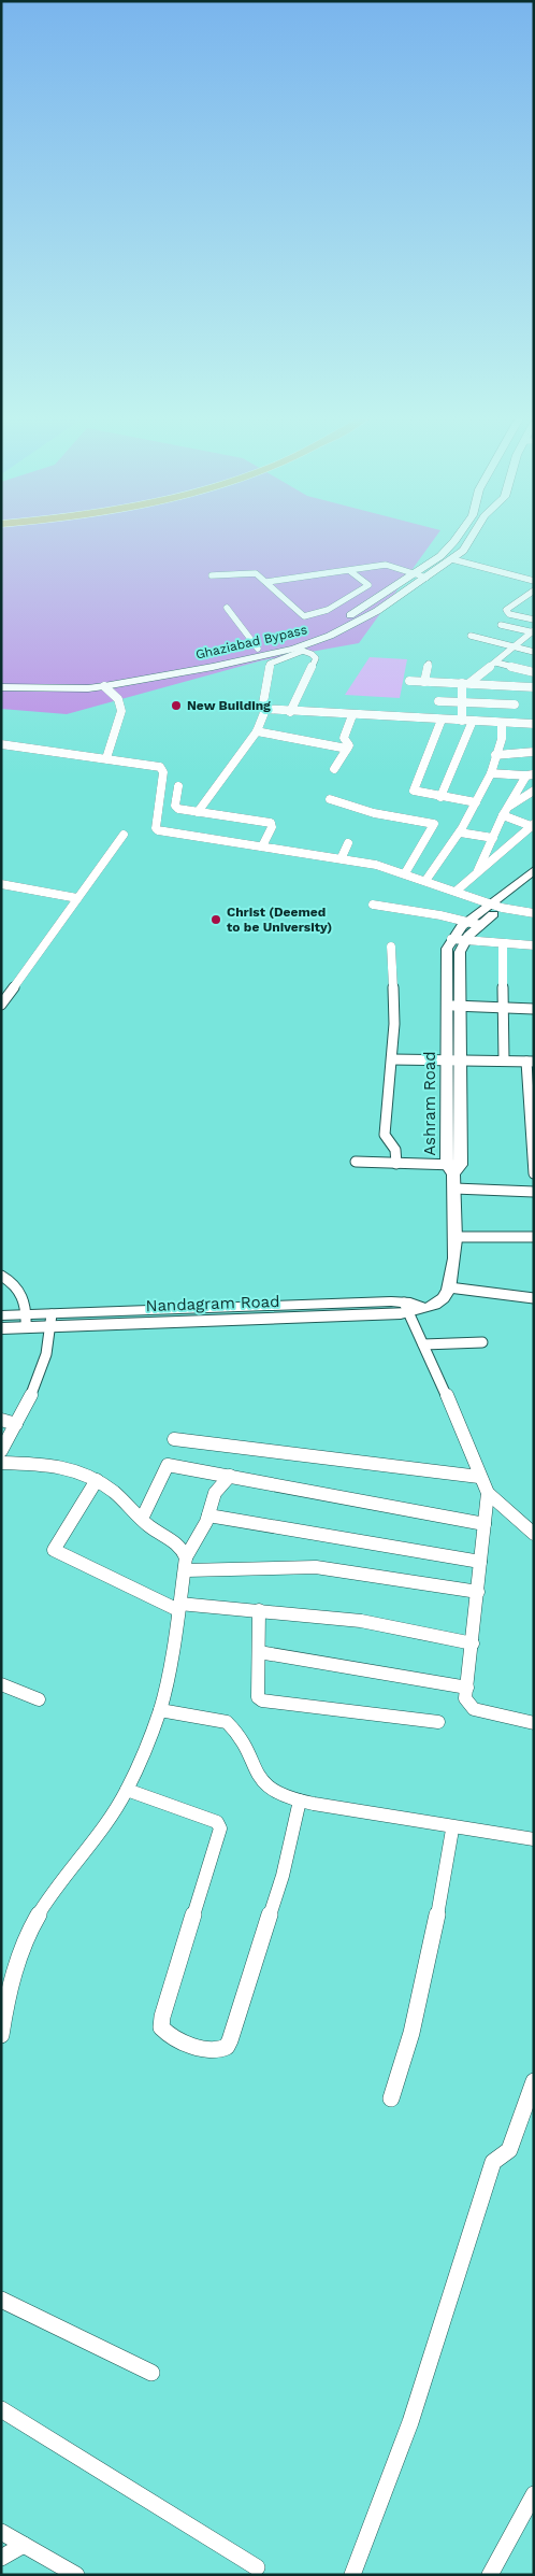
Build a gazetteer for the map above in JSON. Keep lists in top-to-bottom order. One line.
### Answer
{"streets":{"main road":["Ghaziabad Bypass"],"street":["Ashram Road","Nandagram Road"]},"places":["New Building","Christ (Deemed to be University)"]}
